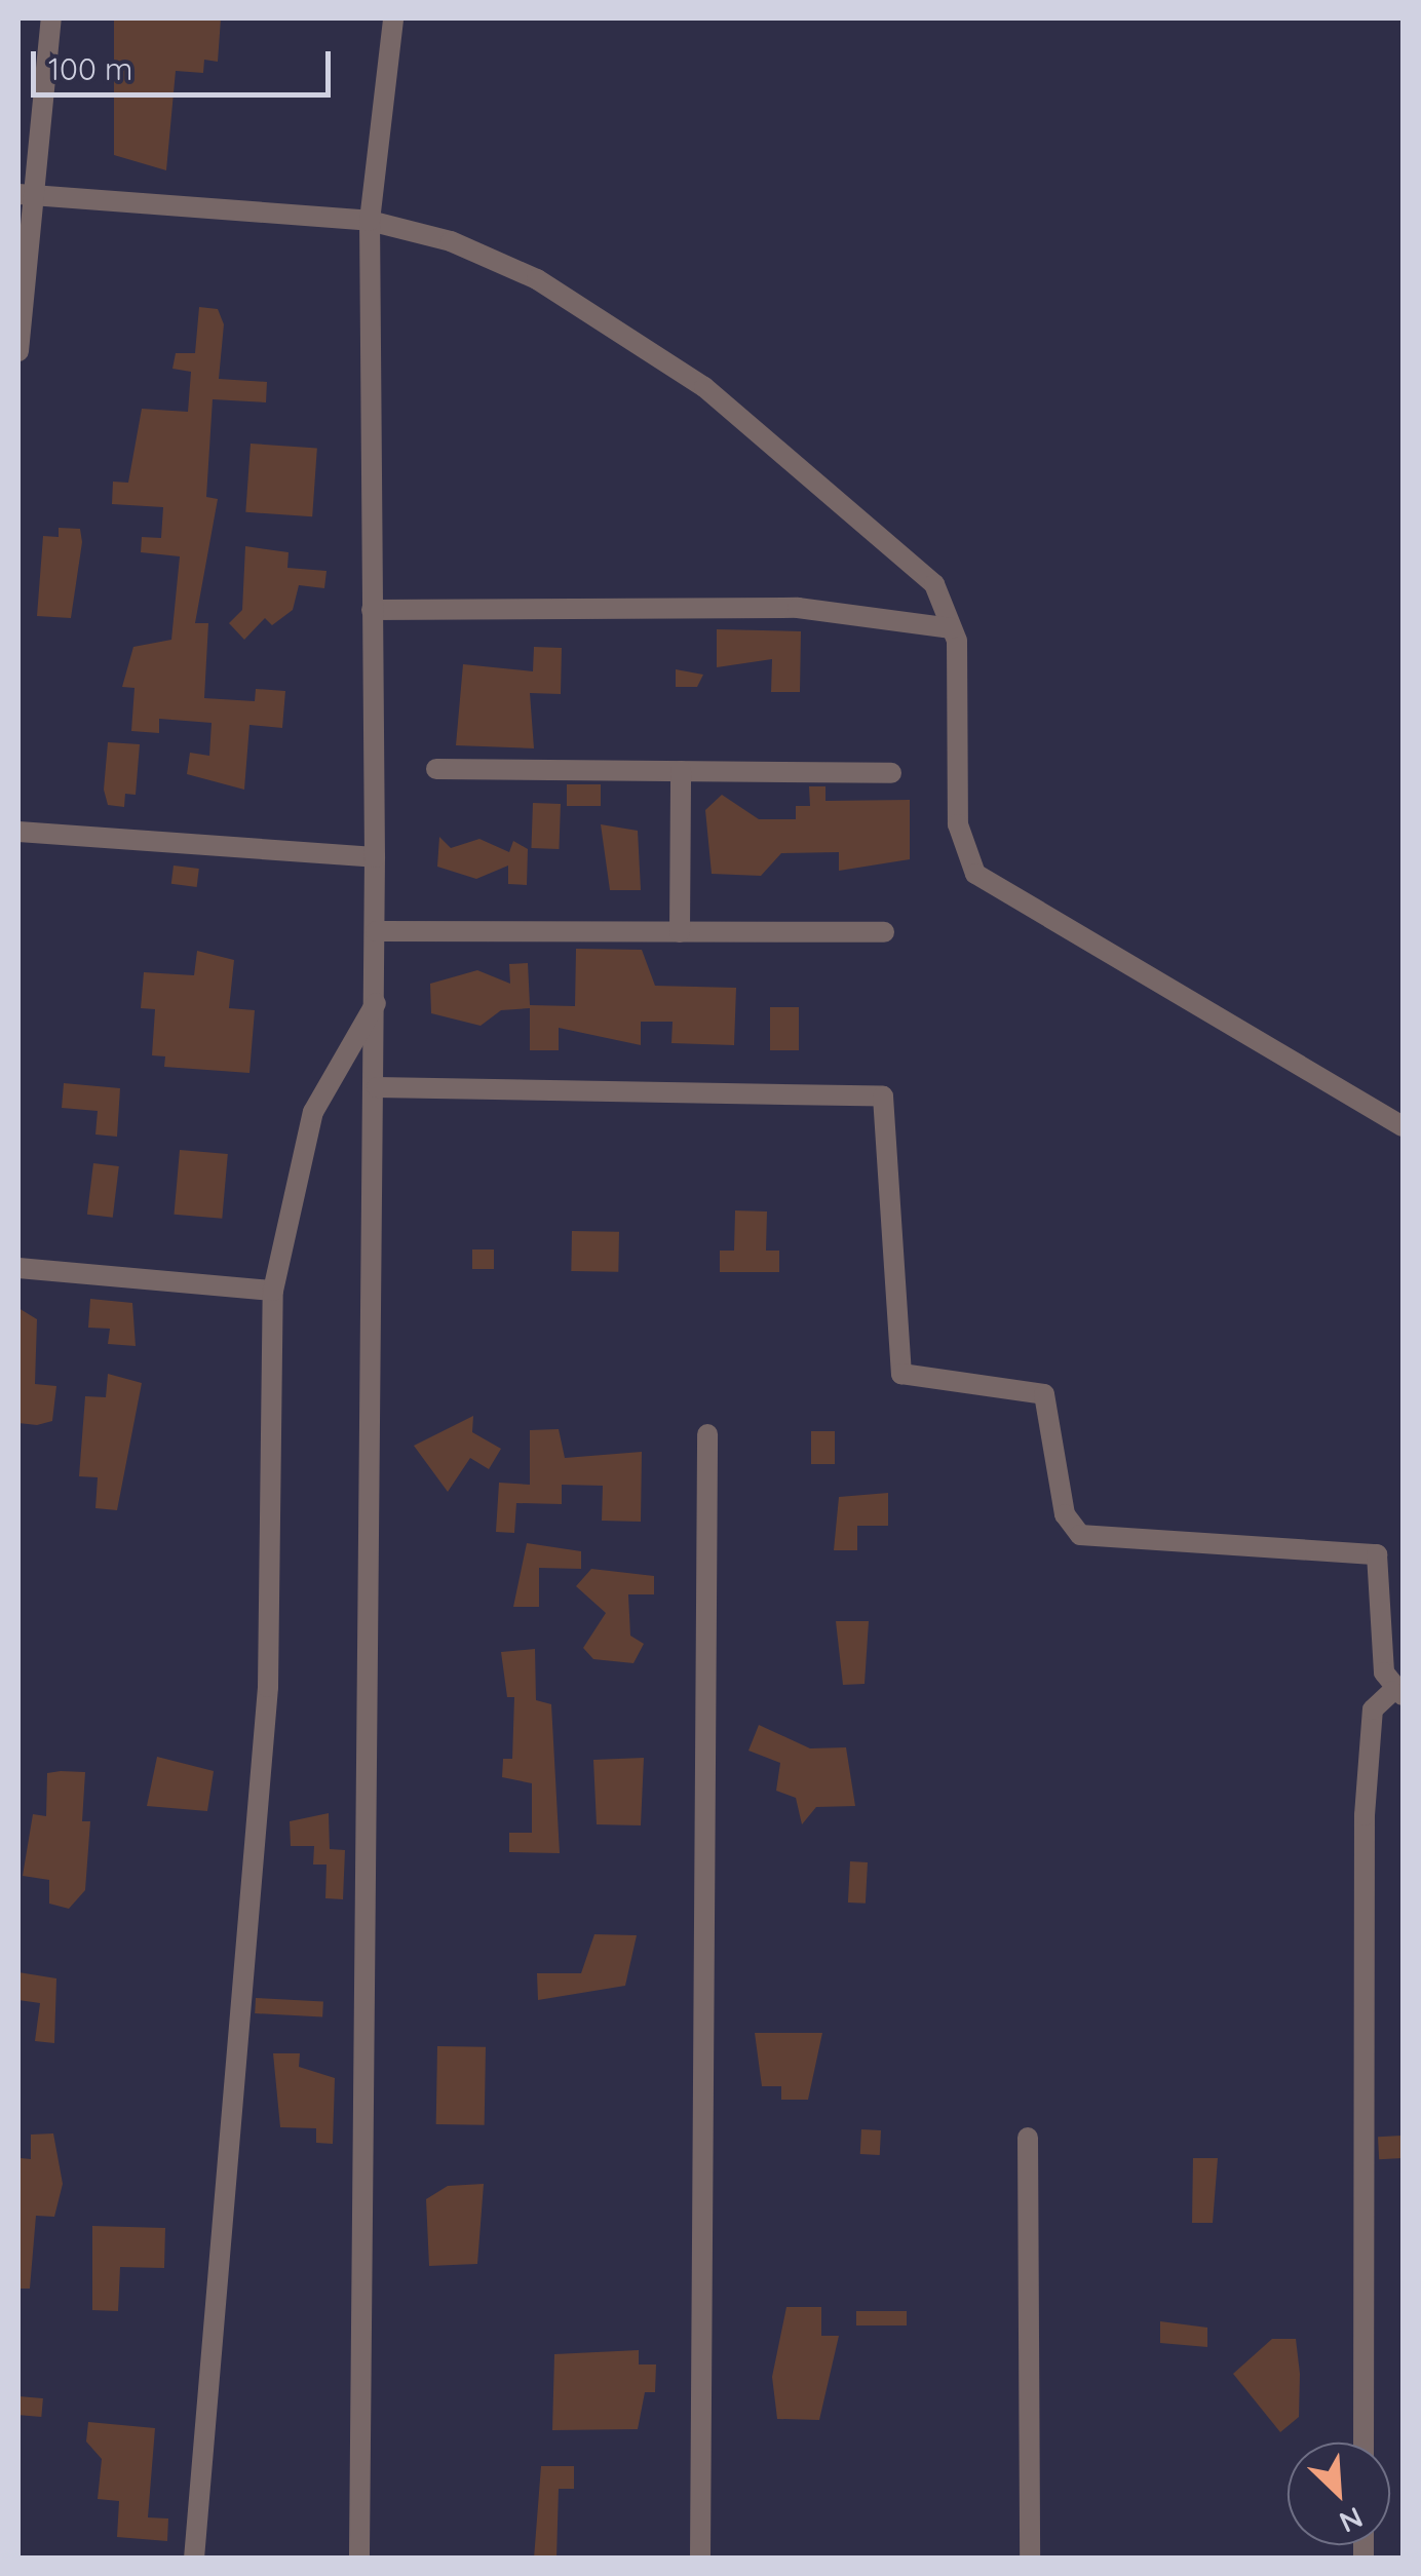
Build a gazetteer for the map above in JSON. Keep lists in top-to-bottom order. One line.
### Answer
{"scale_bar":"100 m","north":"bottom right"}
